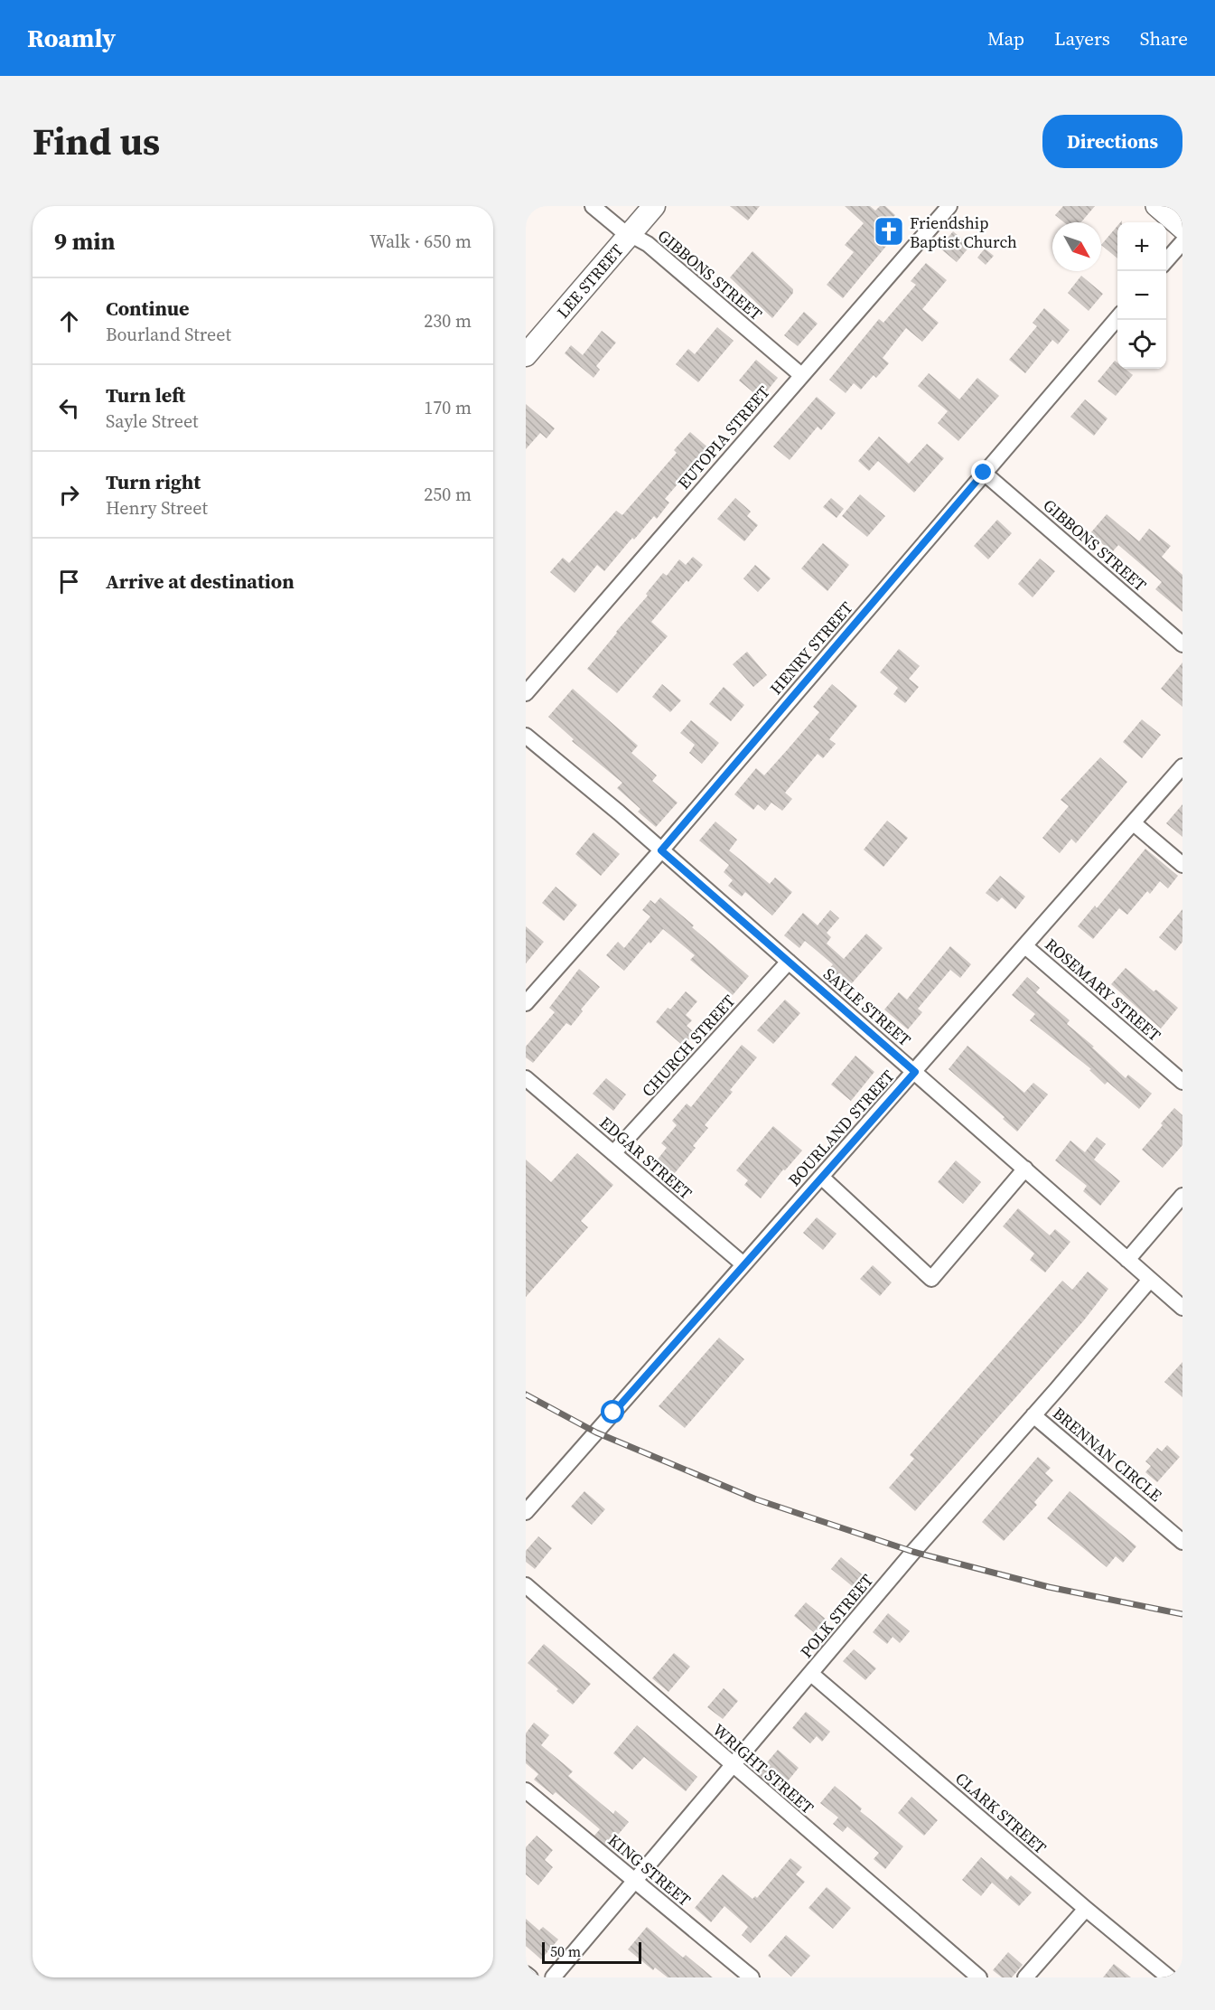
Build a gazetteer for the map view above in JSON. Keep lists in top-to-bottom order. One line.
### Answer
{"streets":{"main road":["LEE STREET"],"street":["GIBBONS STREET","EUTOPIA STREET","HENRY STREET","ROSEMARY STREET","SAYLE STREET","CHURCH STREET","BOURLAND STREET","EDGAR STREET","BRENNAN CIRCLE","POLK STREET","WRIGHT STREET","CLARK STREET","KING STREET"]},"crossings":[["GIBBONS STREET","LEE STREET"],["GIBBONS STREET","EUTOPIA STREET"],["GIBBONS STREET","HENRY STREET"],["HENRY STREET","SAYLE STREET"],["ROSEMARY STREET","BOURLAND STREET"],["SAYLE STREET","CHURCH STREET"],["SAYLE STREET","BOURLAND STREET"],["SAYLE STREET","POLK STREET"],["CHURCH STREET","EDGAR STREET"],["BOURLAND STREET","EDGAR STREET"],["BRENNAN CIRCLE","POLK STREET"],["POLK STREET","WRIGHT STREET"],["POLK STREET","CLARK STREET"],["POLK STREET","KING STREET"]],"places":{"church":["Friendship Baptist Church"]},"scale_bar":"50 m","north":"bottom right","page":{"header":"Roamly","nav":["Map","Layers","Share"],"title":"Find us","buttons":"Directions","heading":["9 min","Walk · 650 m"],"map_buttons":["+","−"],"list":[["Continue","Bourland Street","230 m"],["Turn left","Sayle Street","170 m"],["Turn right","Henry Street","250 m"],"Arrive at destination"],"scale":"50 m"}}
